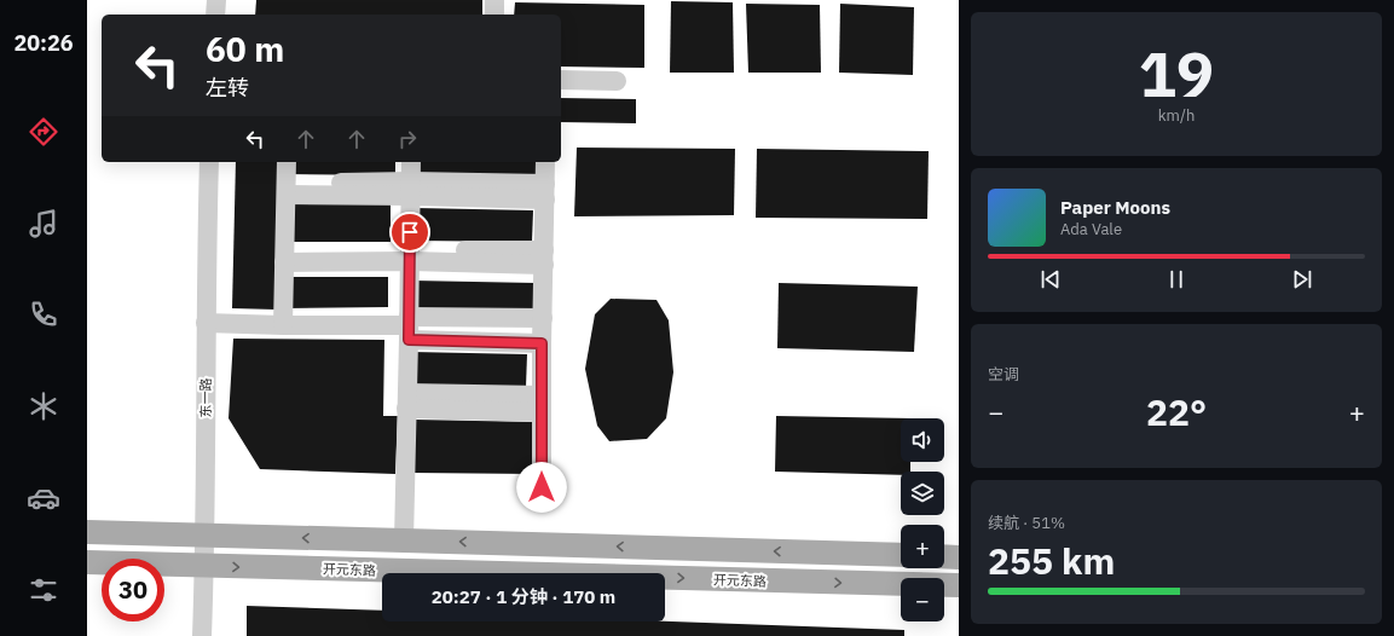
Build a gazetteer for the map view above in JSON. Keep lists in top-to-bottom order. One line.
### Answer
{"streets":{"main road":["开元东路"],"street":["东一路"]},"crossings":[["东一路","开元东路"]],"page":{"tabs":"20:26","tile":[["19","km/h"],"空调",["续航 · 51%","255 km"]],"turn":["60 m","左转"],"song":["Paper Moons","Ada Vale"],"heat":["−","22°","+"],"map_buttons":["+","−"],"limit":"30","trip":"20:27 · 1 分钟 · 170 m"}}
